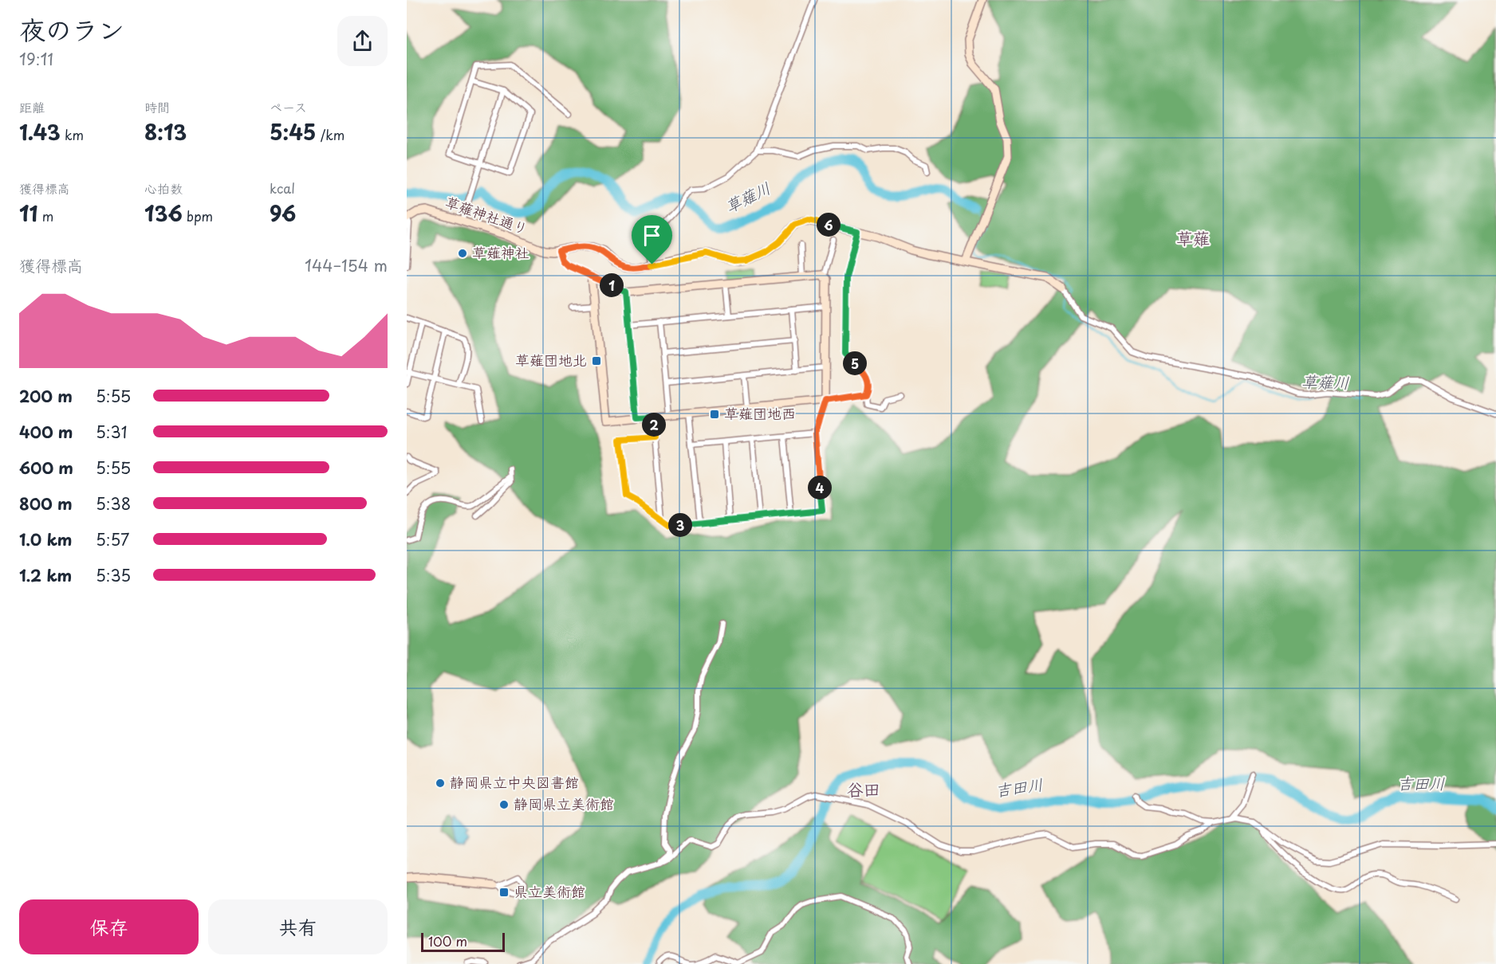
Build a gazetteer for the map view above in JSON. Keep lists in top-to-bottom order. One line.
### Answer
{"streets":{"street":["草薙神社通り"]},"districts":["草薙","谷田"],"water":["草薙川","吉田川"],"places":{"other":["草薙神社","静岡県立中央図書館","静岡県立美術館"],"transit":["草薙団地北","草薙団地西","県立美術館"]},"scale_bar":"100 m","page":{"heading":["夜のラン","19:11"],"stats":[["距離","1.43 km"],["時間","8:13"],["ペース","5:45 /km"],["獲得標高","11 m"],["心拍数","136 bpm"],["kcal","96"]],"pins":["6","1","5","2","4","3"],"chart":["獲得標高","144–154 m"],"list":[{"name":"200 m","note":"5:55"},{"name":"400 m","note":"5:31"},{"name":"600 m","note":"5:55"},{"name":"800 m","note":"5:38"},{"name":"1.0 km","note":"5:57"},{"name":"1.2 km","note":"5:35"}],"buttons":["保存","共有"],"scale":"100 m"}}
